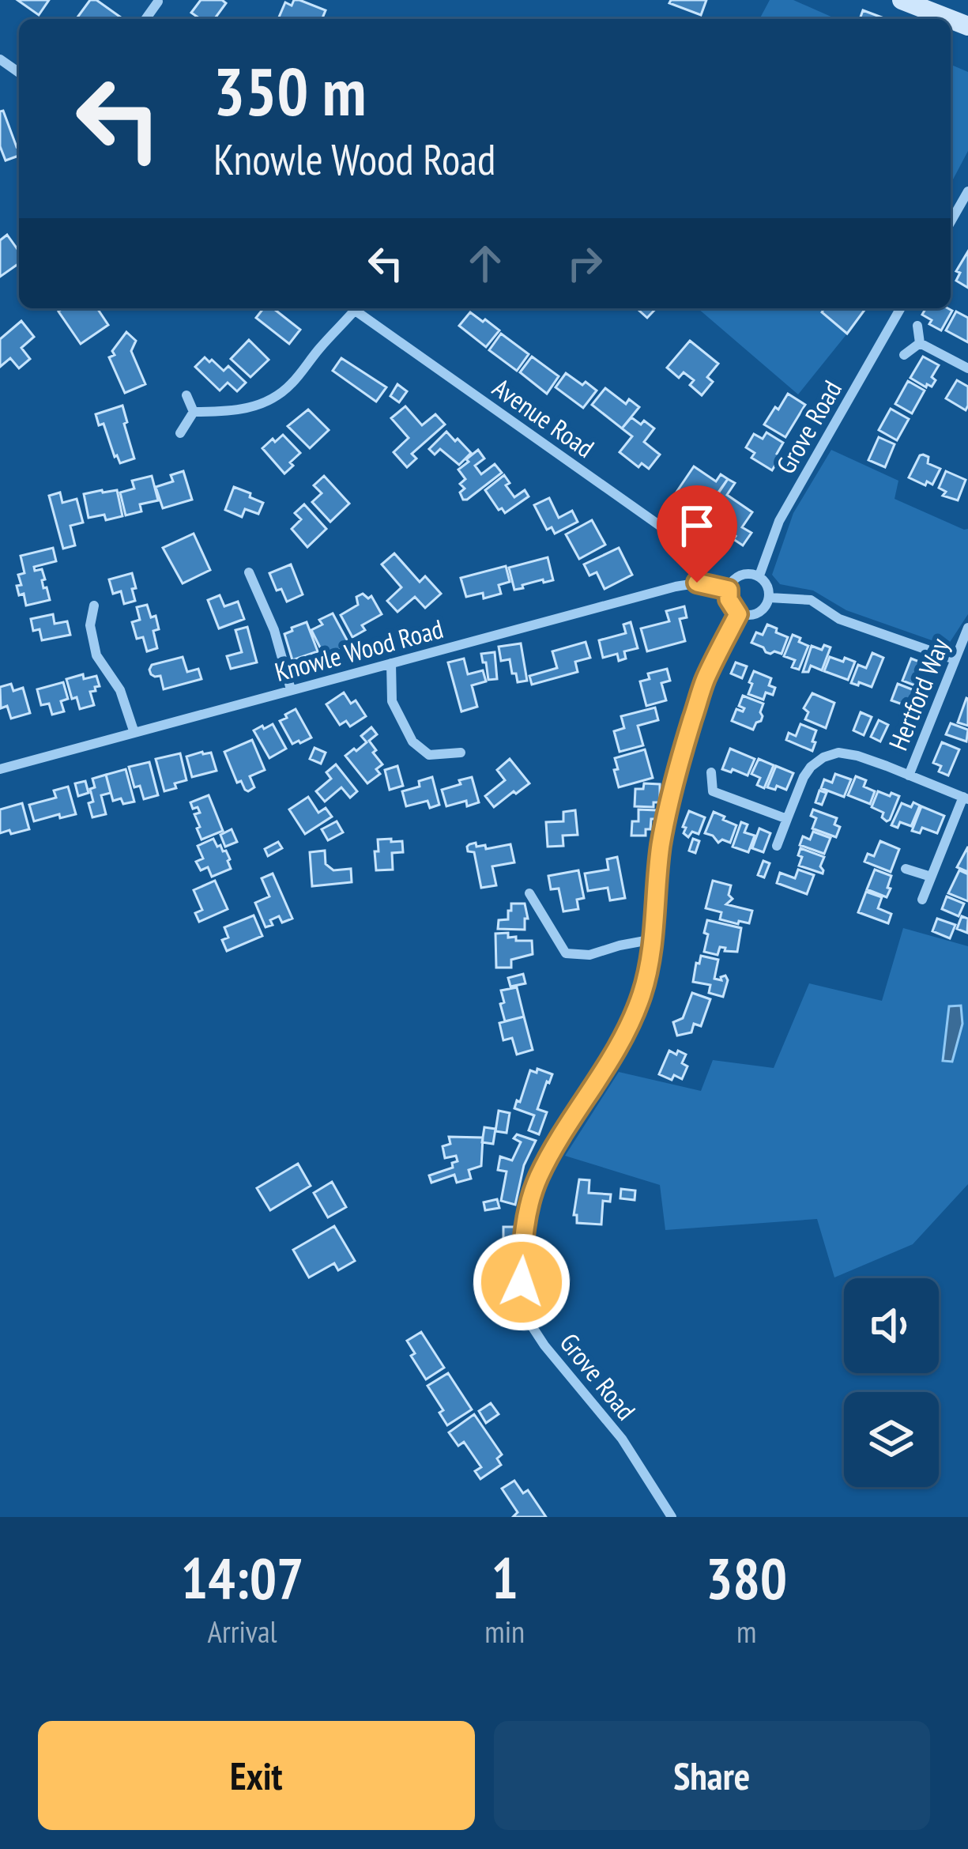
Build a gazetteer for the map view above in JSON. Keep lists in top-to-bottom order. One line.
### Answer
{"streets":{"street":["Avenue Road","Grove Road","Knowle Wood Road","Hertford Way"]},"crossings":[["Avenue Road","Knowle Wood Road"],["Grove Road","Knowle Wood Road"]],"page":{"turn":["350 m","Knowle Wood Road"],"eta":["14:07","Arrival","1","min","380","m"],"buttons":["Exit","Share"]}}
